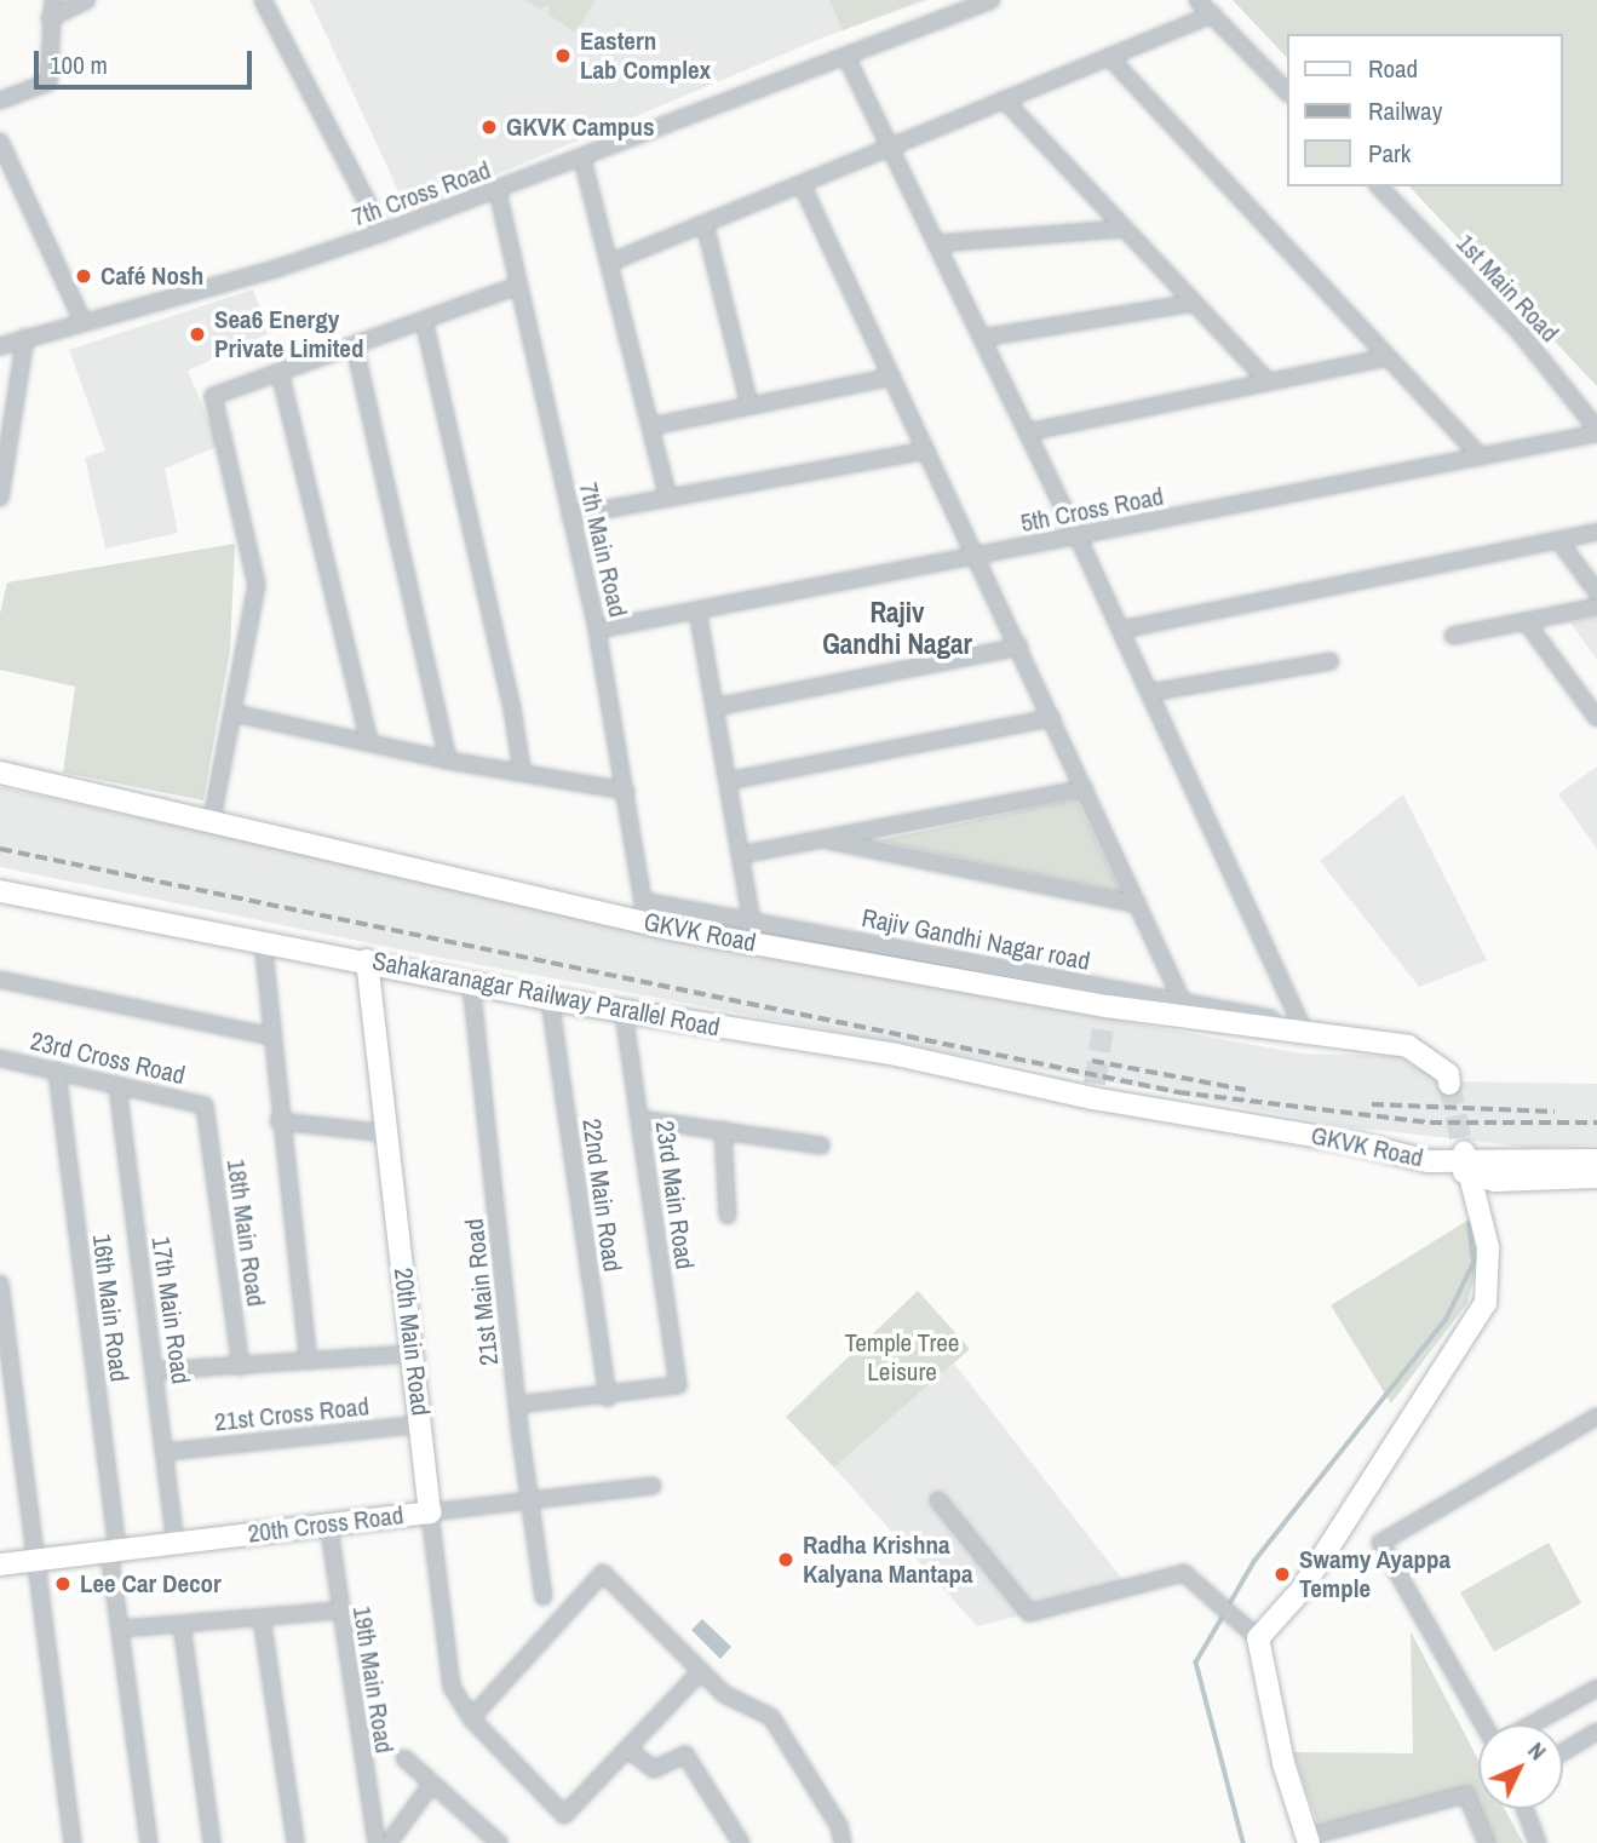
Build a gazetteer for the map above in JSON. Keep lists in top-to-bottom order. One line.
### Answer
{"streets":{"street":["7th Cross Road","1st Main Road","5th Cross Road","7th Main Road","GKVK Road","Rajiv Gandhi Nagar road","Sahakaranagar Railway Parallel Road","23rd Cross Road","22nd Main Road","23rd Main Road","18th Main Road","21st Main Road","16th Main Road","17th Main Road","20th Main Road","21st Cross Road","20th Cross Road","19th Main Road"]},"crossings":[["7th Cross Road","7th Main Road"],["1st Main Road","5th Cross Road"],["5th Cross Road","7th Main Road"],["7th Main Road","GKVK Road"],["7th Main Road","Rajiv Gandhi Nagar road"],["GKVK Road","Rajiv Gandhi Nagar road"],["GKVK Road","Sahakaranagar Railway Parallel Road"],["Sahakaranagar Railway Parallel Road","22nd Main Road"],["Sahakaranagar Railway Parallel Road","23rd Main Road"],["Sahakaranagar Railway Parallel Road","21st Main Road"],["Sahakaranagar Railway Parallel Road","20th Main Road"],["23rd Cross Road","18th Main Road"],["23rd Cross Road","16th Main Road"],["23rd Cross Road","17th Main Road"],["22nd Main Road","23rd Main Road"],["21st Main Road","20th Cross Road"],["16th Main Road","20th Cross Road"],["17th Main Road","21st Cross Road"],["17th Main Road","20th Cross Road"],["20th Main Road","21st Cross Road"],["20th Main Road","20th Cross Road"],["20th Cross Road","19th Main Road"]],"districts":["Rajiv Gandhi Nagar"],"parks":["Temple Tree Leisure"],"places":["Eastern Lab Complex","GKVK Campus","Café Nosh","Sea6 Energy Private Limited","Radha Krishna Kalyana Mantapa","Swamy Ayappa Temple","Lee Car Decor"],"legend":["Road","Railway","Park"],"scale_bar":"100 m","north":"top right"}
